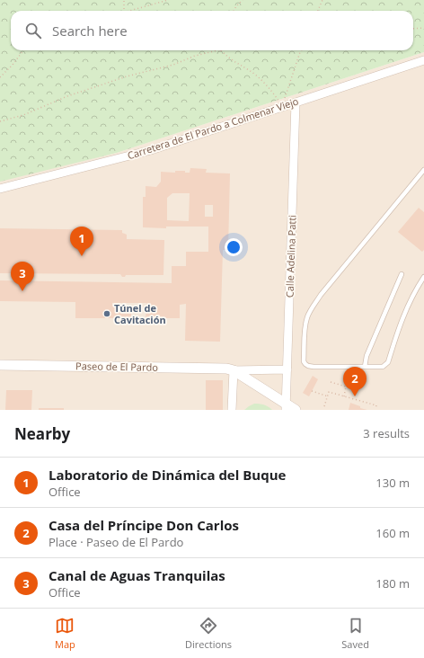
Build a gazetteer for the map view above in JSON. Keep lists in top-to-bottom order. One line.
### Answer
{"streets":{"street":["Carretera de El Pardo a Colmenar Viejo","Calle Adelina Patti","Paseo de El Pardo"]},"crossings":[["Carretera de El Pardo a Colmenar Viejo","Calle Adelina Patti"],["Calle Adelina Patti","Paseo de El Pardo"]],"places":["Túnel de Cavitación"],"page":{"search":"Search here","pins":["1","3","2"],"heading":["Nearby","3 results"],"list":[{"mark":"1","name":"Laboratorio de Dinámica del Buque","note":"Office","value":"130 m"},{"mark":"2","name":"Casa del Príncipe Don Carlos","note":"Place · Paseo de El Pardo","value":"160 m"},{"mark":"3","name":"Canal de Aguas Tranquilas","note":"Office","value":"180 m"}],"nav":["Map","Directions","Saved"]}}
